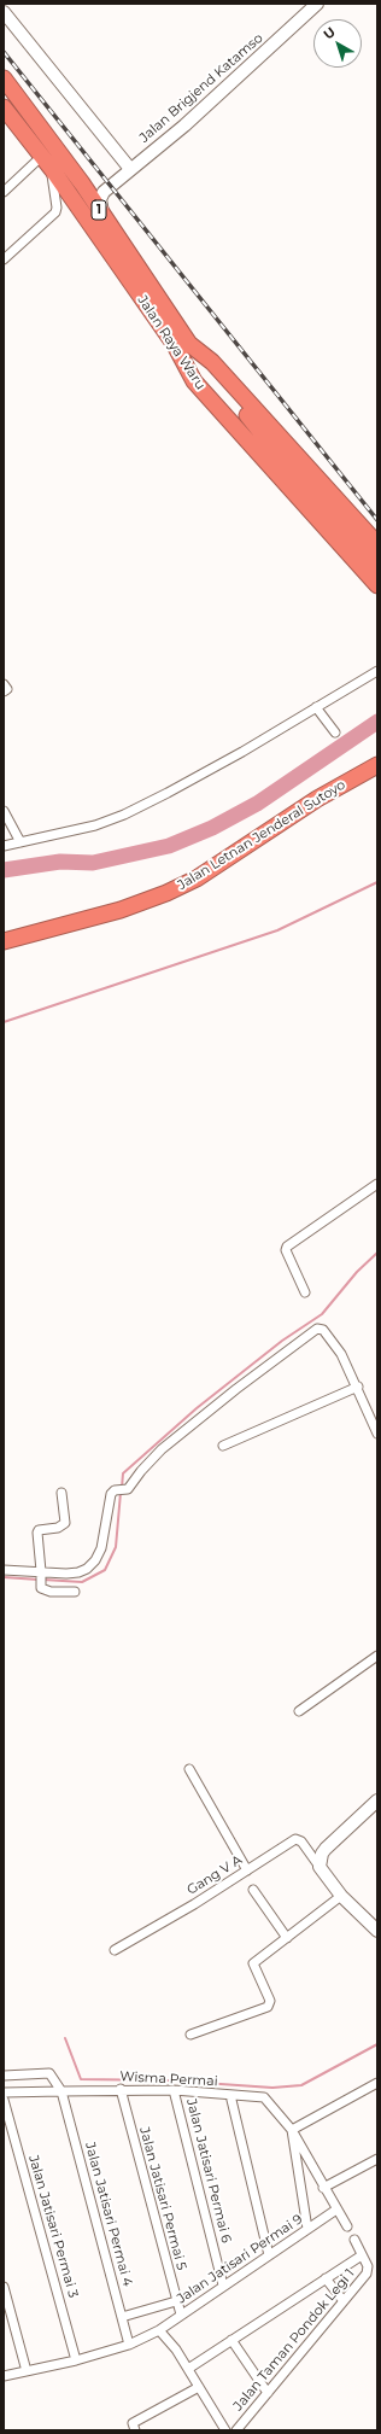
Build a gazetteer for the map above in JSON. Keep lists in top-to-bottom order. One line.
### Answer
{"streets":{"highway":["1","Jalan Raya Waru","Jalan Letnan Jenderal Sutoyo"],"street":["Jalan Brigjend Katamso","Gang V A","Wisma Permai","Jalan Jatisari Permai 6","Jalan Jatisari Permai 5","Jalan Jatisari Permai 4","Jalan Jatisari Permai 3","Jalan Jatisari Permai 9","Jalan Taman Pondok Legi 1"]},"crossings":[["1","Jalan Raya Waru"],["Wisma Permai","Jalan Jatisari Permai 6"],["Wisma Permai","Jalan Jatisari Permai 5"],["Wisma Permai","Jalan Jatisari Permai 4"],["Jalan Jatisari Permai 6","Jalan Jatisari Permai 9"],["Jalan Jatisari Permai 5","Jalan Jatisari Permai 9"],["Jalan Jatisari Permai 4","Jalan Jatisari Permai 9"],["Jalan Jatisari Permai 3","Jalan Jatisari Permai 9"]],"north":"top left"}
